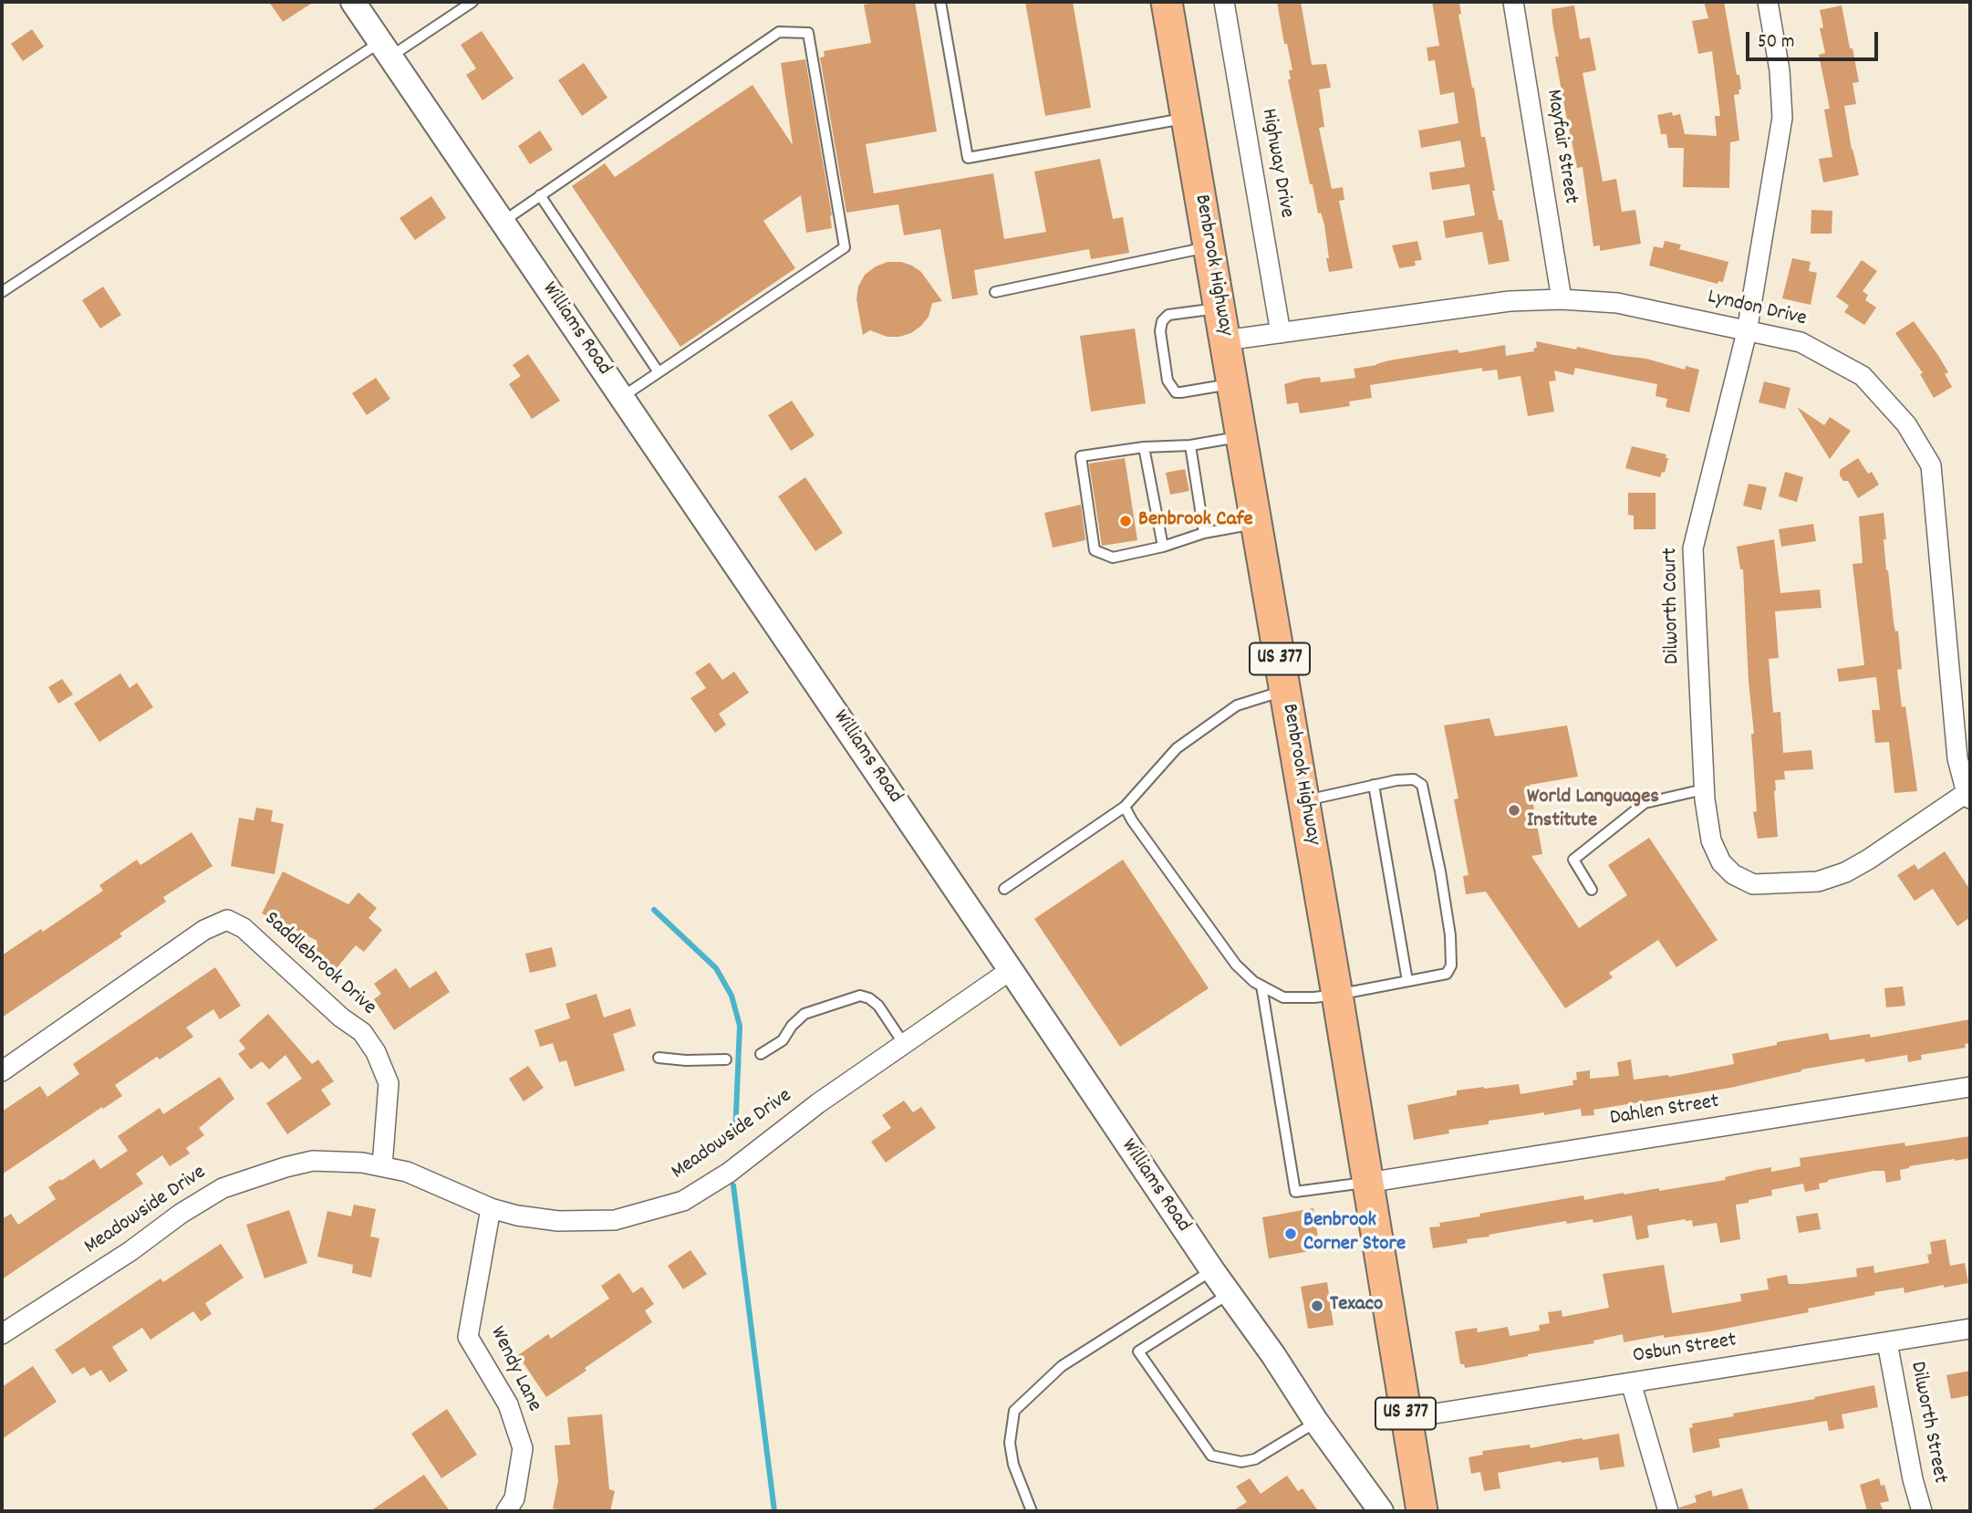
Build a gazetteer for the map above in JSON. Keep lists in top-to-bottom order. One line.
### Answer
{"streets":{"main road":["Benbrook Highway","US 377"],"street":["Mayfair Street","Highway Drive","Lyndon Drive","Williams Road","Dilworth Court","Saddlebrook Drive","Dahlen Street","Meadowside Drive","Osbun Street","Wendy Lane","Dilworth Street"]},"crossings":[["Mayfair Street","Lyndon Drive"],["Highway Drive","Lyndon Drive"],["Benbrook Highway","Lyndon Drive"],["Benbrook Highway","Dahlen Street"],["Benbrook Highway","Osbun Street"],["Lyndon Drive","Dilworth Court"],["Williams Road","Meadowside Drive"],["Saddlebrook Drive","Meadowside Drive"],["Meadowside Drive","Wendy Lane"],["Osbun Street","Dilworth Street"]],"places":["Benbrook Cafe","World Languages Institute","Benbrook Corner Store","Texaco"],"scale_bar":"50 m"}
